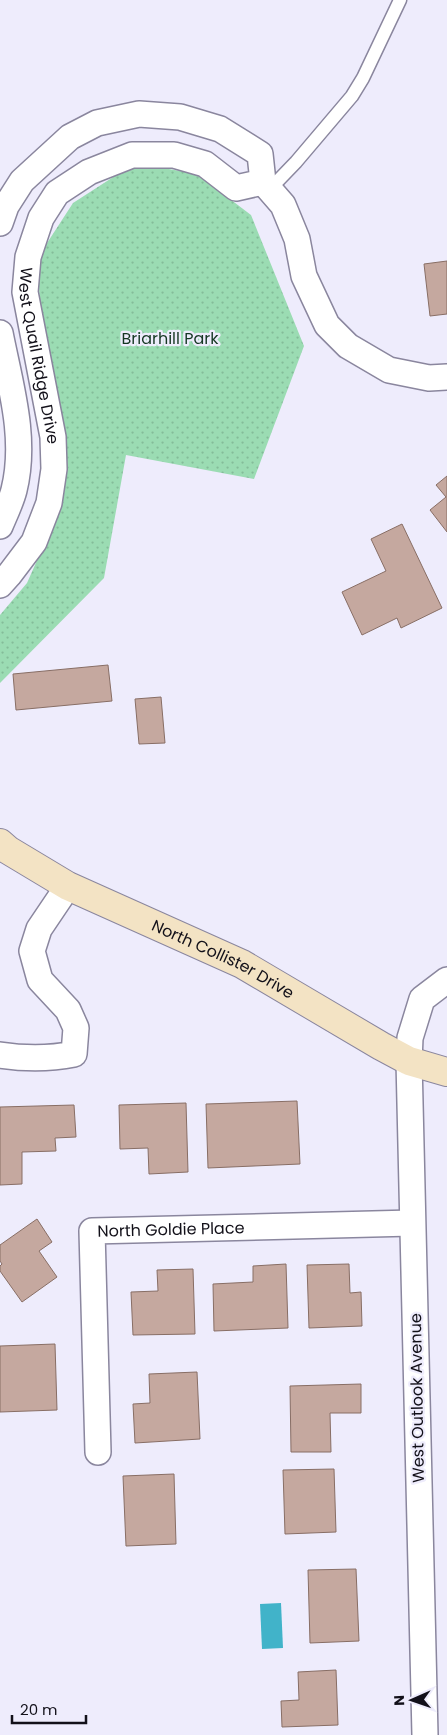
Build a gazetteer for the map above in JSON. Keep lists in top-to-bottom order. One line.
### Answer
{"streets":{"street":["West Quail Ridge Drive","North Collister Drive","North Goldie Place","West Outlook Avenue"]},"crossings":[["North Collister Drive","West Outlook Avenue"],["North Goldie Place","West Outlook Avenue"]],"parks":["Briarhill Park"],"scale_bar":"20 m","north":"left"}
